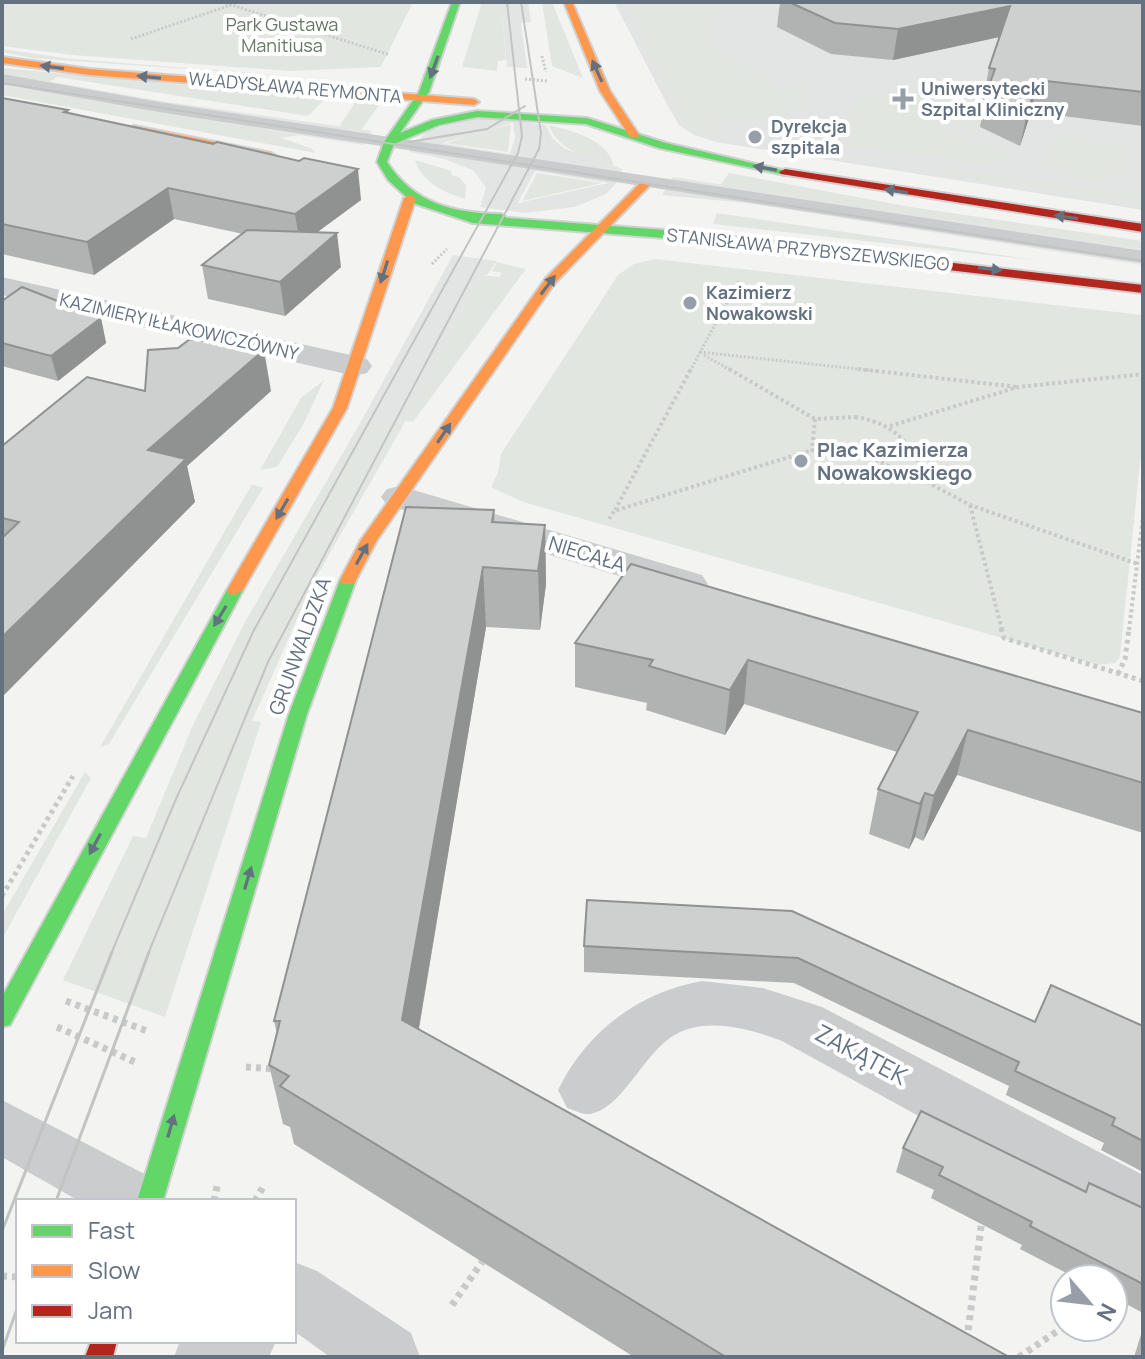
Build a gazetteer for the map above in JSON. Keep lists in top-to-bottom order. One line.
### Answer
{"streets":{"street":["WŁADYSŁAWA REYMONTA","STANISŁAWA PRZYBYSZEWSKIEGO","KAZIMIERY IŁŁAKOWICZÓWNY","NIECAŁA","GRUNWALDZKA","ZAKĄTEK"]},"crossings":[["STANISŁAWA PRZYBYSZEWSKIEGO","GRUNWALDZKA"],["NIECAŁA","GRUNWALDZKA"]],"parks":["Park Gustawa Manitiusa"],"places":{"health":["Uniwersytecki Szpital Kliniczny"],"other":["Dyrekcja szpitala","Kazimierz Nowakowski","Plac Kazimierza Nowakowskiego"]},"legend":["Fast","Slow","Jam"],"north":"bottom right"}
